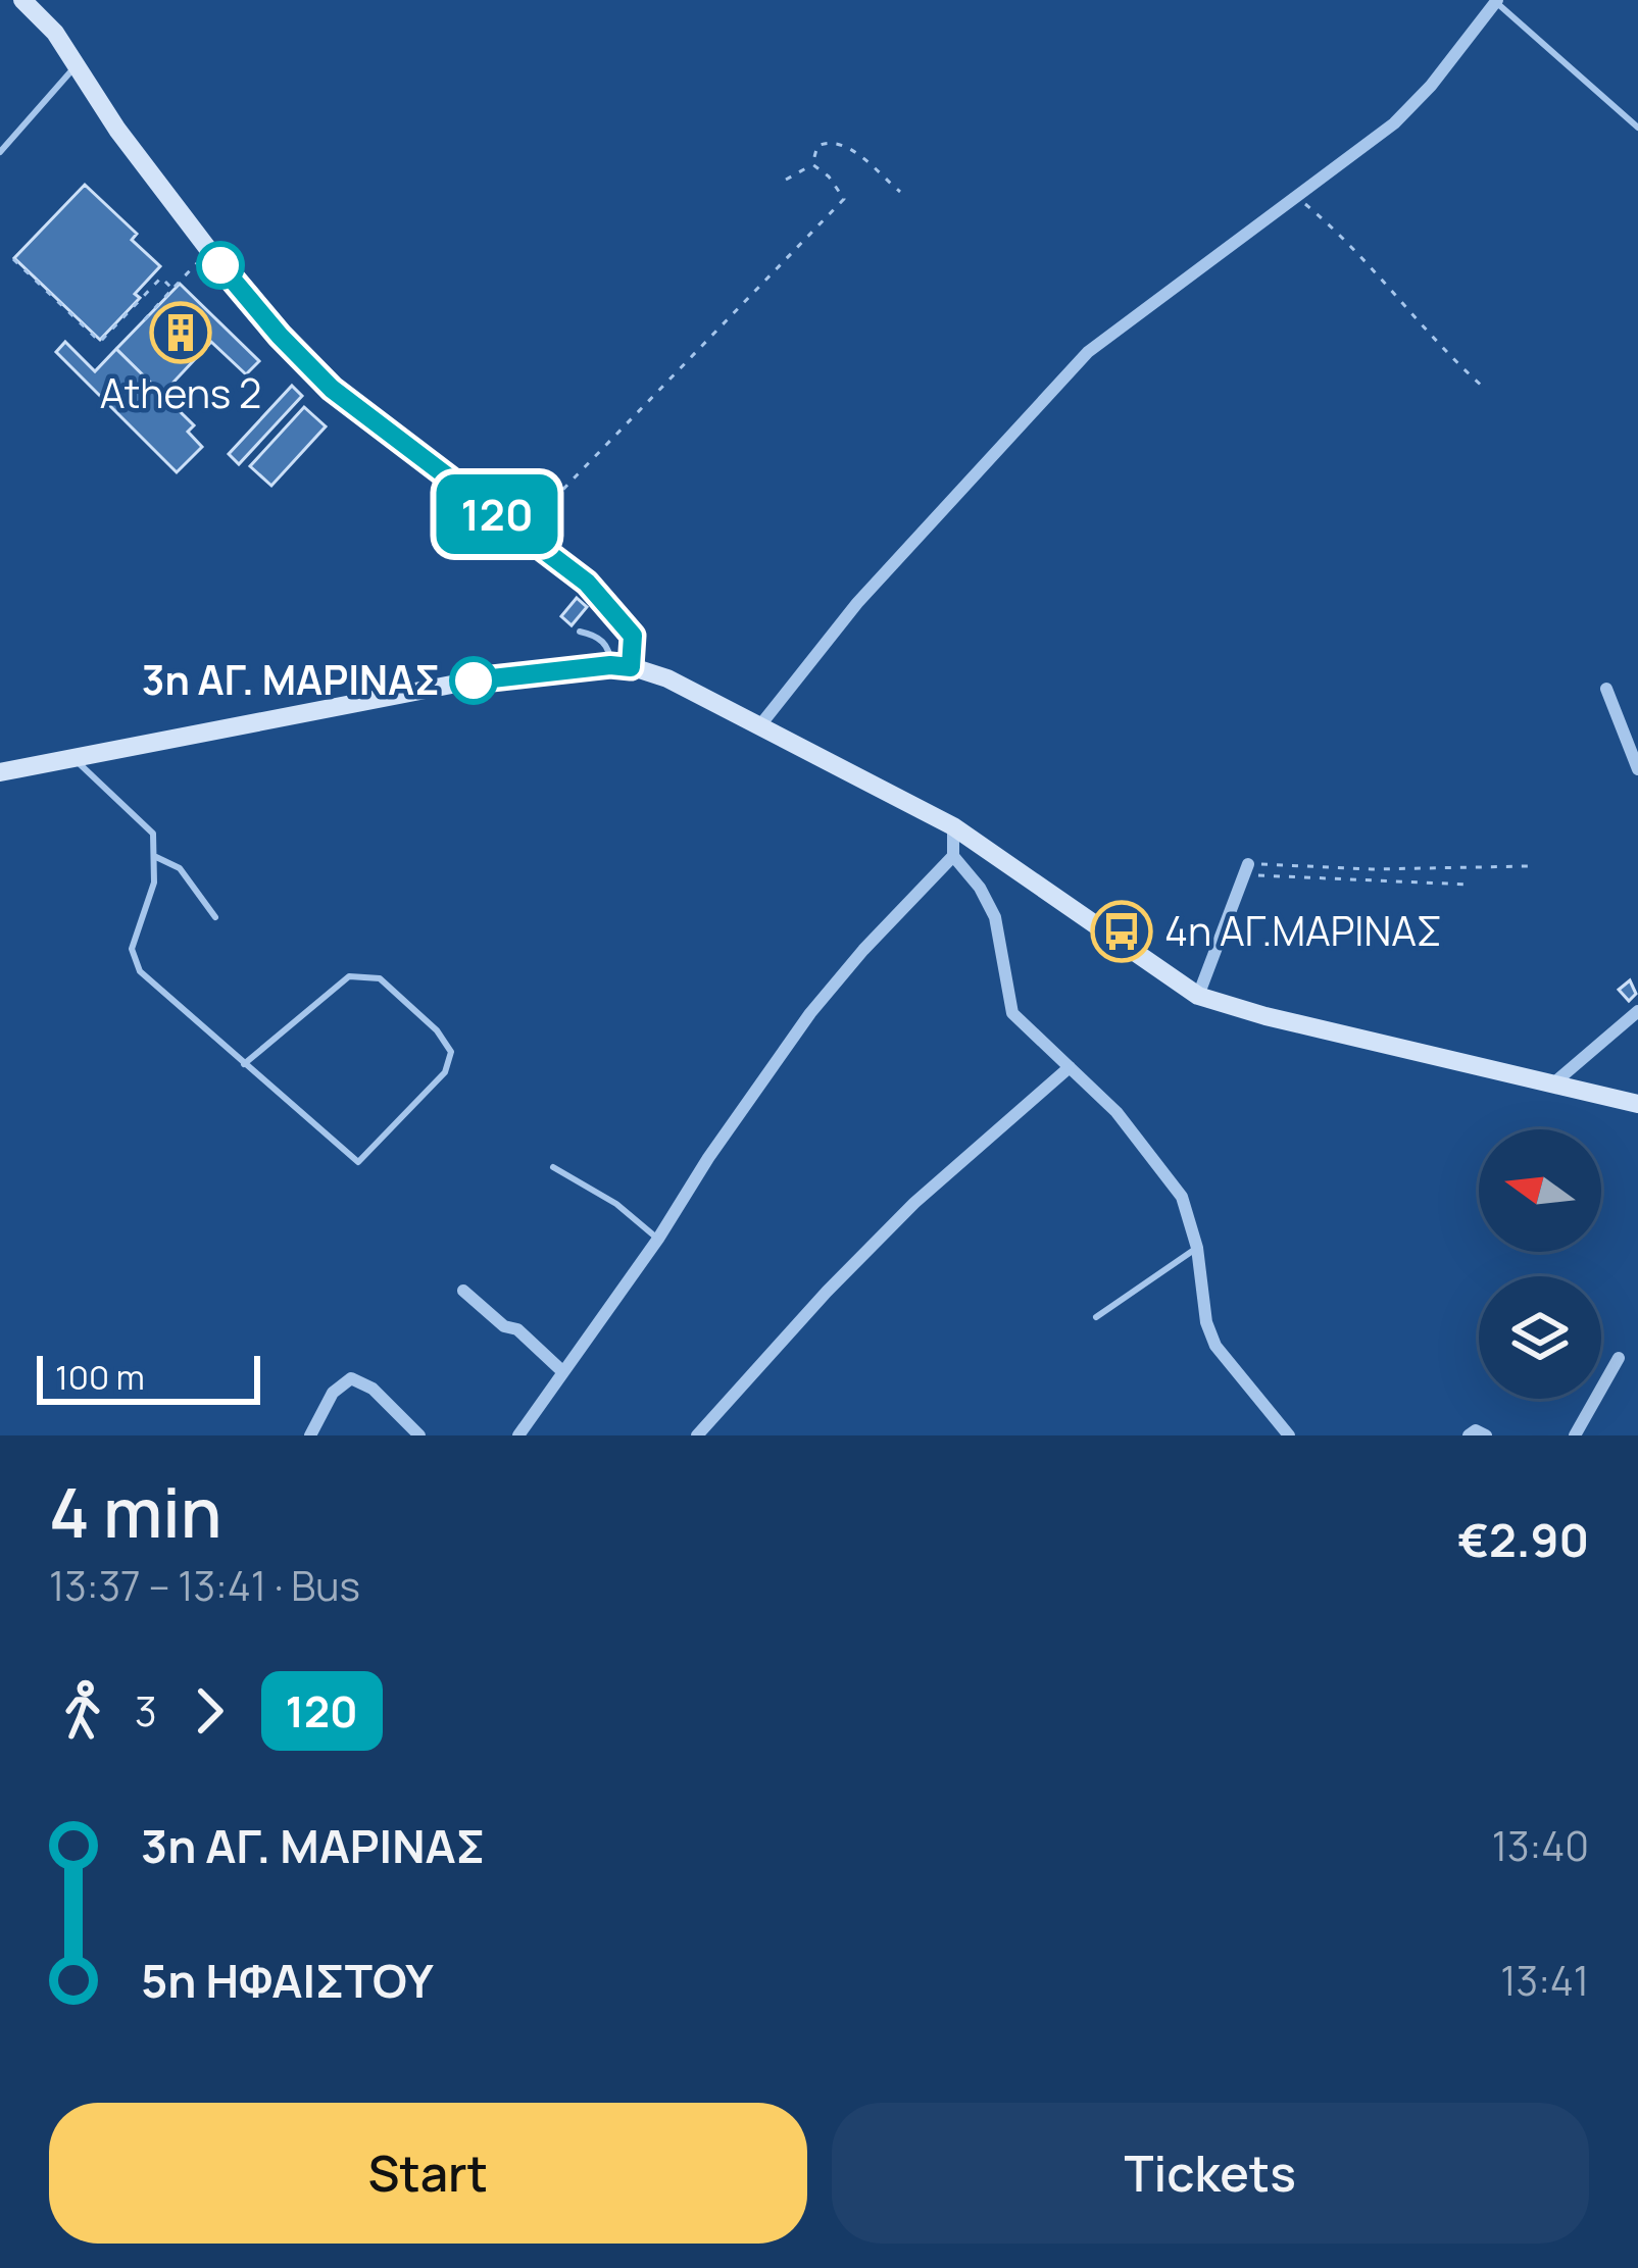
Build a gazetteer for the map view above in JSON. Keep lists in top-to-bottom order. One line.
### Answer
{"places":{"building":["Athens 2"],"other":["3η ΑΓ. ΜΑΡΙΝΑΣ"],"bus stop":["4η ΑΓ.ΜΑΡΙΝΑΣ"]},"lines":["bus line 120"],"scale_bar":"100 m","north":"left","page":{"on_map":"120","scale":"100 m","heading":["4 min","13:37 – 13:41 · Bus","€2.90"],"legs":["3","120"],"list":[{"name":"3η ΑΓ. ΜΑΡΙΝΑΣ","value":"13:40"},{"name":"5η ΗΦΑΙΣΤΟΥ","value":"13:41"}],"buttons":["Start","Tickets"]}}
